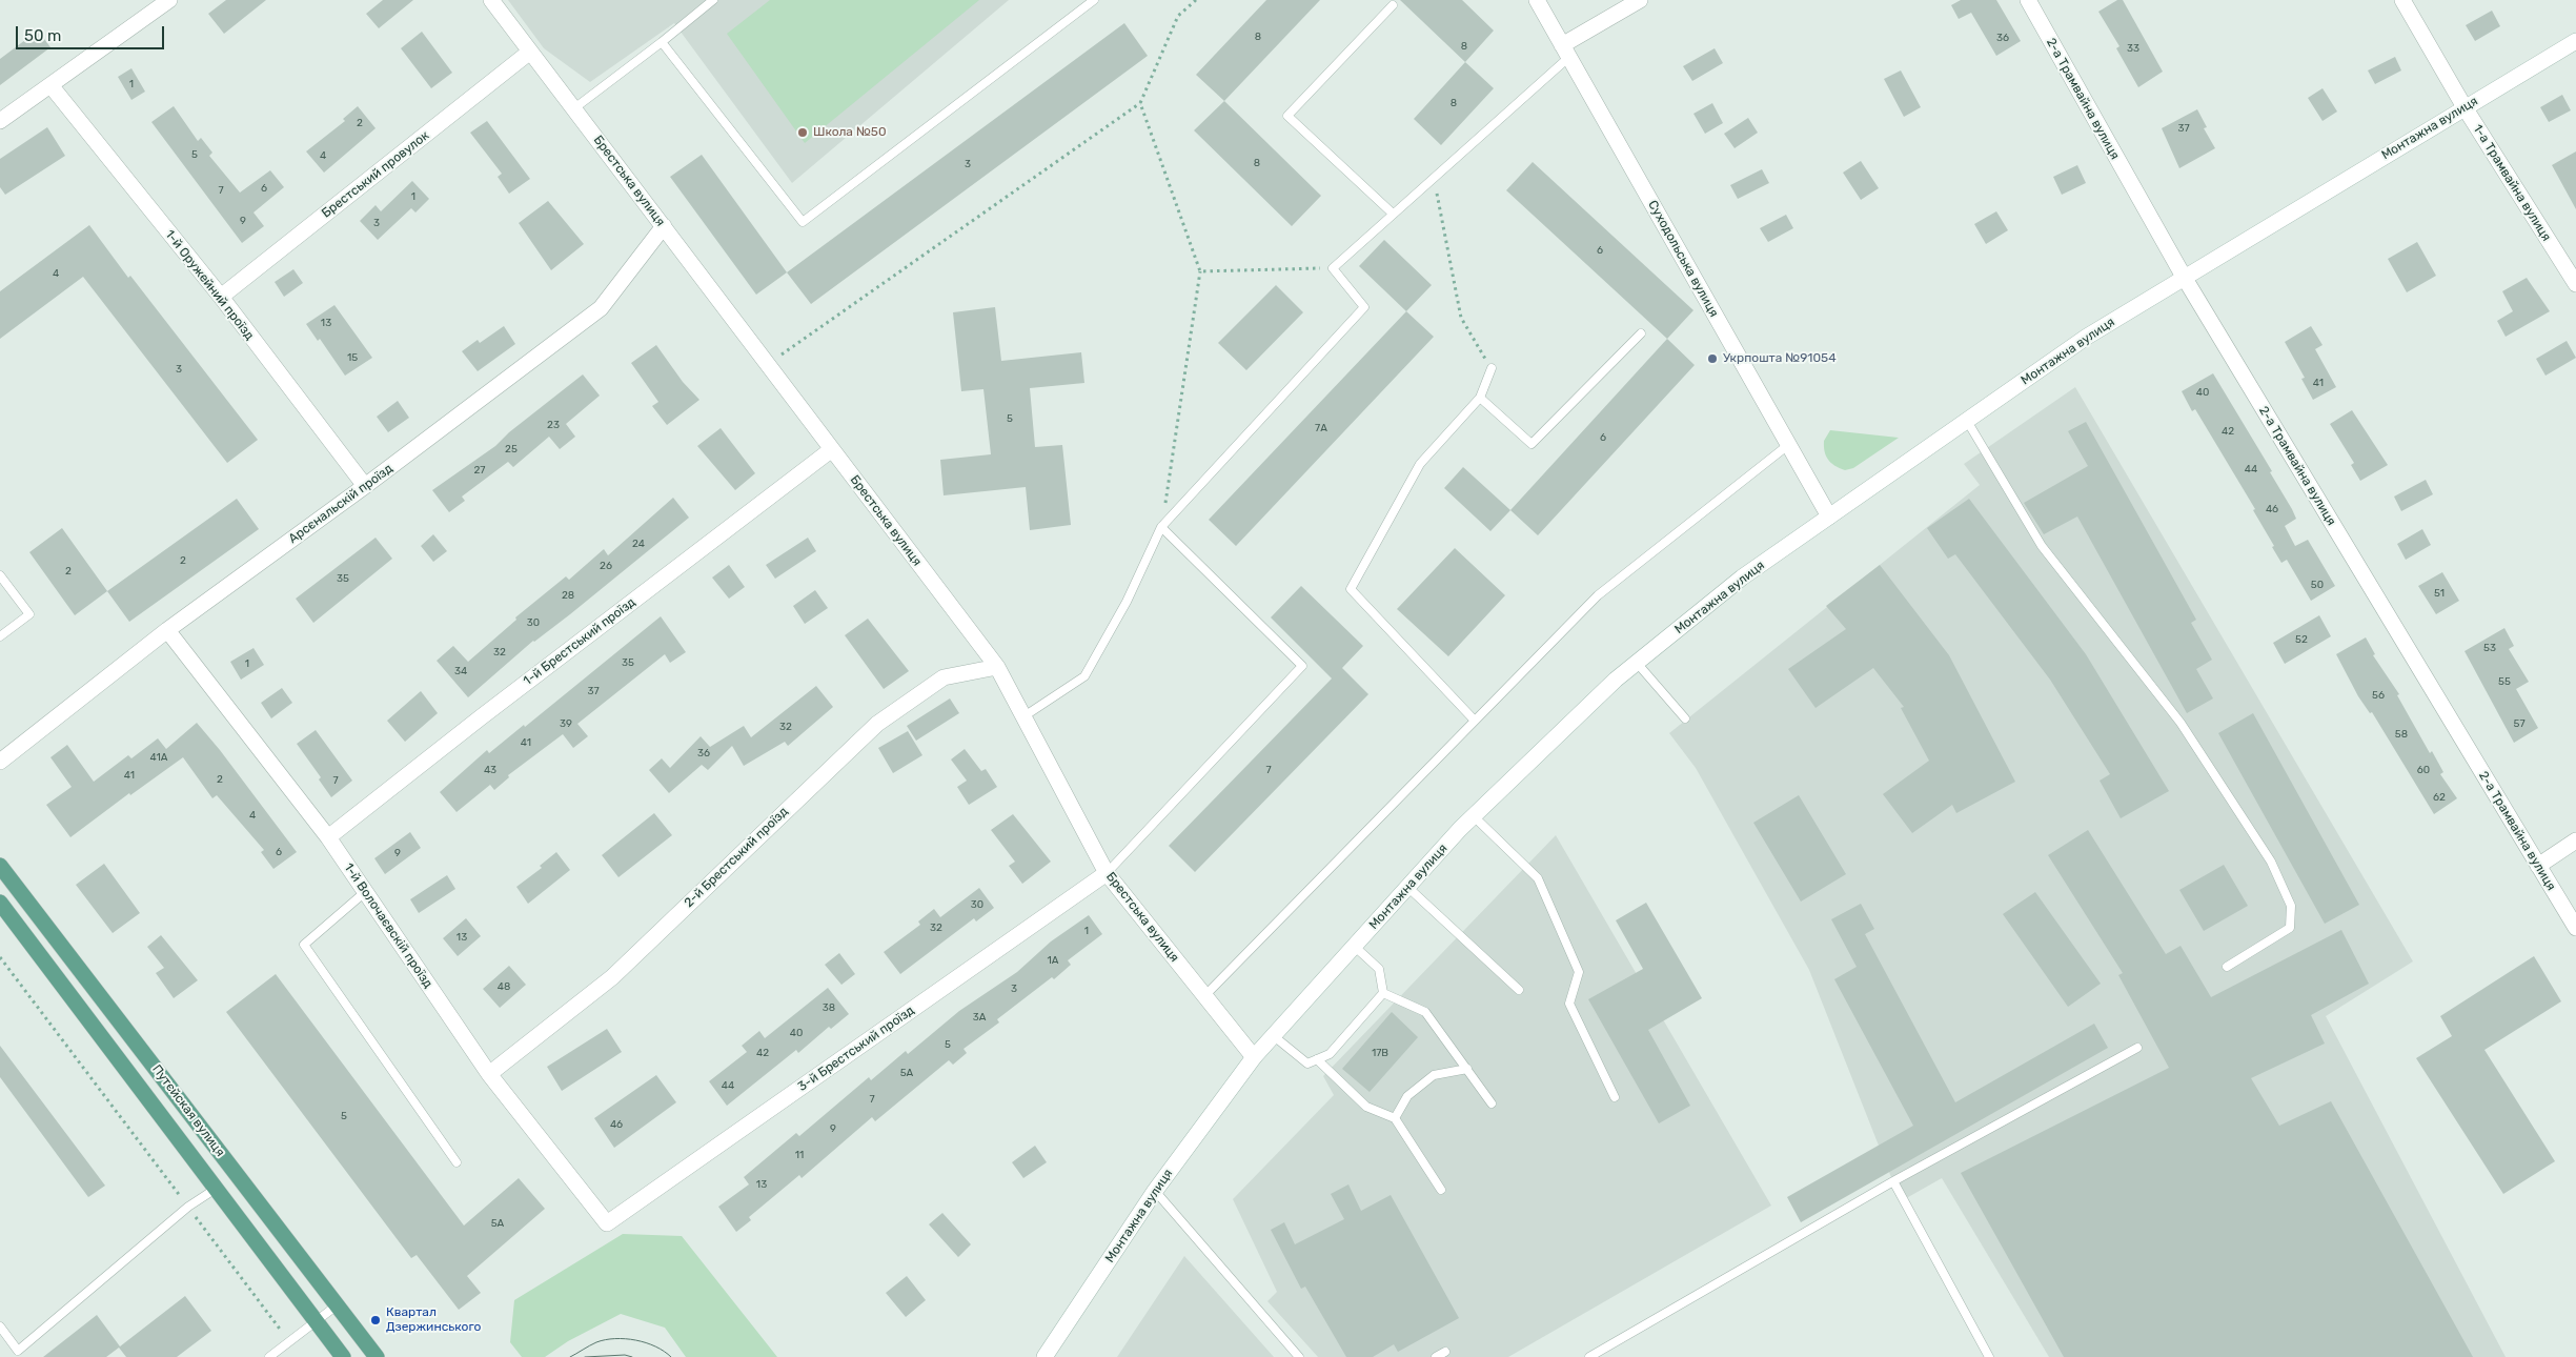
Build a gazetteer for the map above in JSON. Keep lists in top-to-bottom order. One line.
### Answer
{"streets":{"main road":["Путєйская вулиця"],"street":["2-а Трамвайна вулиця","Монтажна вулиця","Брестський провулок","Брестська вулиця","1-а Трамвайна вулиця","Суходольська вулиця","1-й Оружейний проїзд","Арсєнальскій проїзд","1-й Брестський проїзд","2-й Брестський проїзд","1-й Волочаєвскій проїзд","3-й Брестський проїзд"]},"crossings":[["2-а Трамвайна вулиця","Монтажна вулиця"],["Монтажна вулиця","Брестська вулиця"],["Монтажна вулиця","1-а Трамвайна вулиця"],["Монтажна вулиця","Суходольська вулиця"],["Брестський провулок","Брестська вулиця"],["Брестський провулок","1-й Оружейний проїзд"],["Брестська вулиця","Арсєнальскій проїзд"],["Брестська вулиця","1-й Брестський проїзд"],["Брестська вулиця","2-й Брестський проїзд"],["Брестська вулиця","3-й Брестський проїзд"],["1-й Оружейний проїзд","Арсєнальскій проїзд"],["Арсєнальскій проїзд","1-й Волочаєвскій проїзд"],["1-й Брестський проїзд","1-й Волочаєвскій проїзд"],["2-й Брестський проїзд","1-й Волочаєвскій проїзд"],["1-й Волочаєвскій проїзд","3-й Брестський проїзд"]],"places":["Школа №50","Укрпошта №91054","Квартал Дзержинського"],"house_numbers":["8","36","8","33","1","8","2","37","5","4","8","3","6","7","1","9","3","6","4","13","15","3","41","40","5","23","7А","42","6","25","44","27","46","24","2","26","2","35","50","51","28","30","52","53","32","35","1","34","55","37","56","39","57","32","58","41","36","41А","43","7","60","41","2","7","62","4","6","9","30","32","1","13","1А","48","3","38","3А","40","5","42","17В","5А","44","7","5","46","9","11","13","5А"],"scale_bar":"50 m"}
